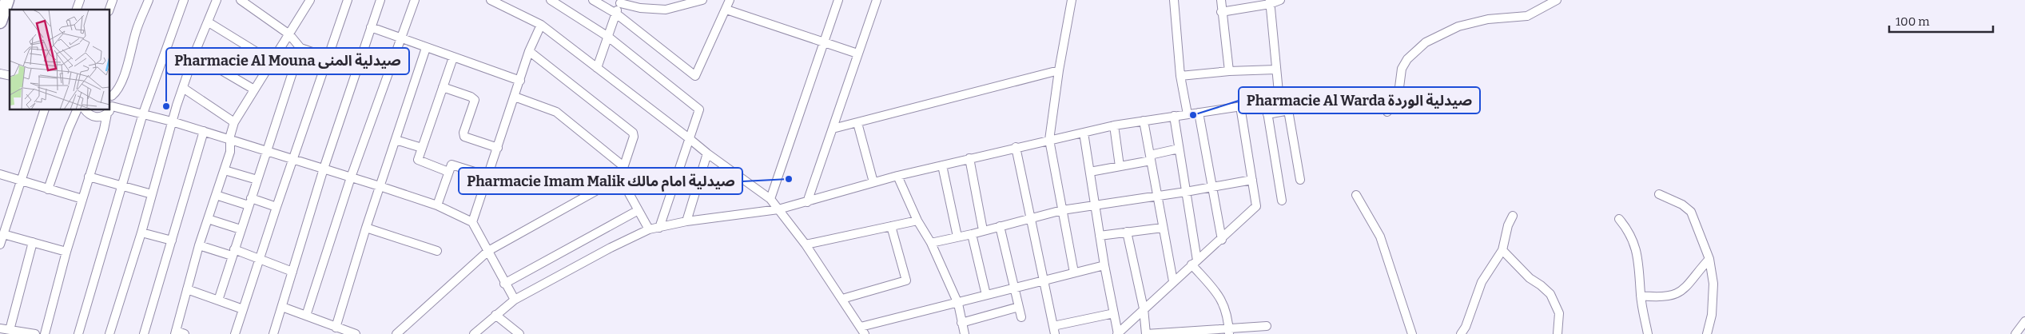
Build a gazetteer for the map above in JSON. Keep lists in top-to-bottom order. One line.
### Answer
{"places":["Pharmacie Al Mouna صيدلية المنى","Pharmacie Al Warda صيدلية الوردة","Pharmacie Imam Malik صيدلية امام مالك"],"scale_bar":"100 m"}
